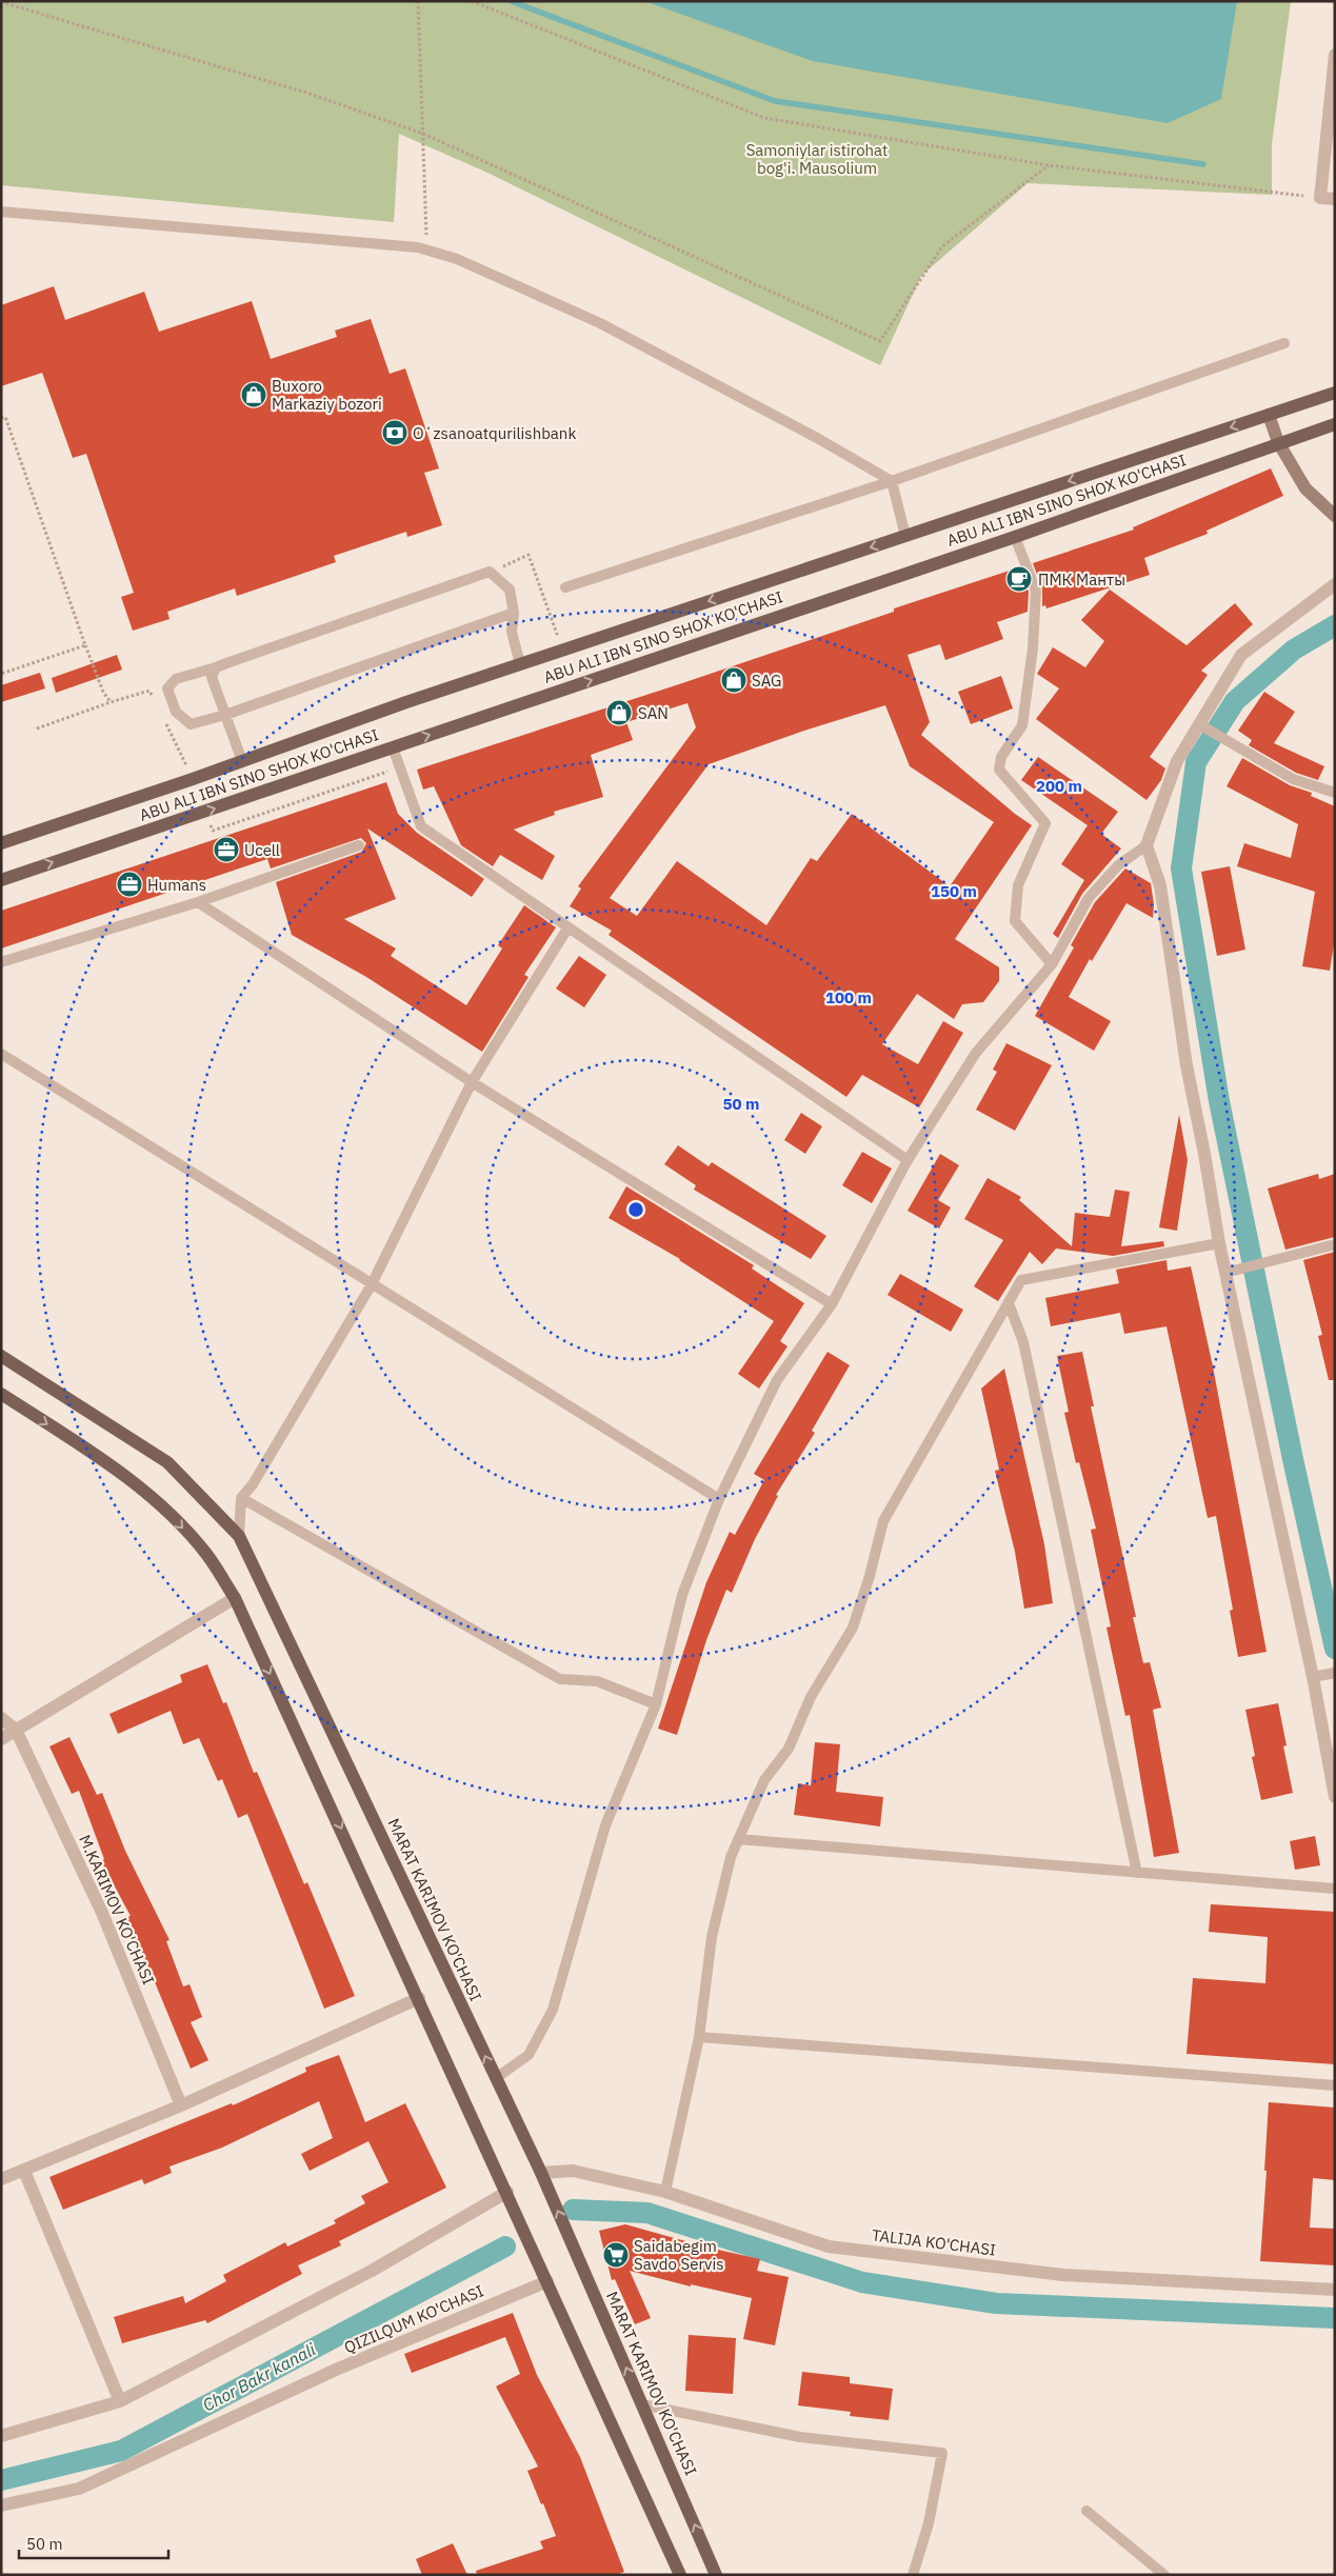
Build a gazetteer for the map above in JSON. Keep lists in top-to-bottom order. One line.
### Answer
{"streets":{"main road":["ABU ALI IBN SINO SHOX KO'CHASI","MARAT KARIMOV KO'CHASI"],"street":["M.KARIMOV KO'CHASI","TALIJA KO'CHASI","QIZILQUM KO'CHASI"]},"crossings":[["MARAT KARIMOV KO'CHASI","TALIJA KO'CHASI"]],"water":["Chor Bakr kanali"],"parks":["Samoniylar istirohat bog'i. Mausolium"],"places":{"shop":["Buxoro Markaziy bozori","SAG","SAN"],"bank":["Oʻzsanoatqurilishbank"],"cafe":["ПМК Манты"],"office":["Ucell","Humans"],"supermarket":["Saidabegim Savdo Servis"]},"scale_bar":"50 m","rings":["200 m","150 m","100 m","50 m"]}
